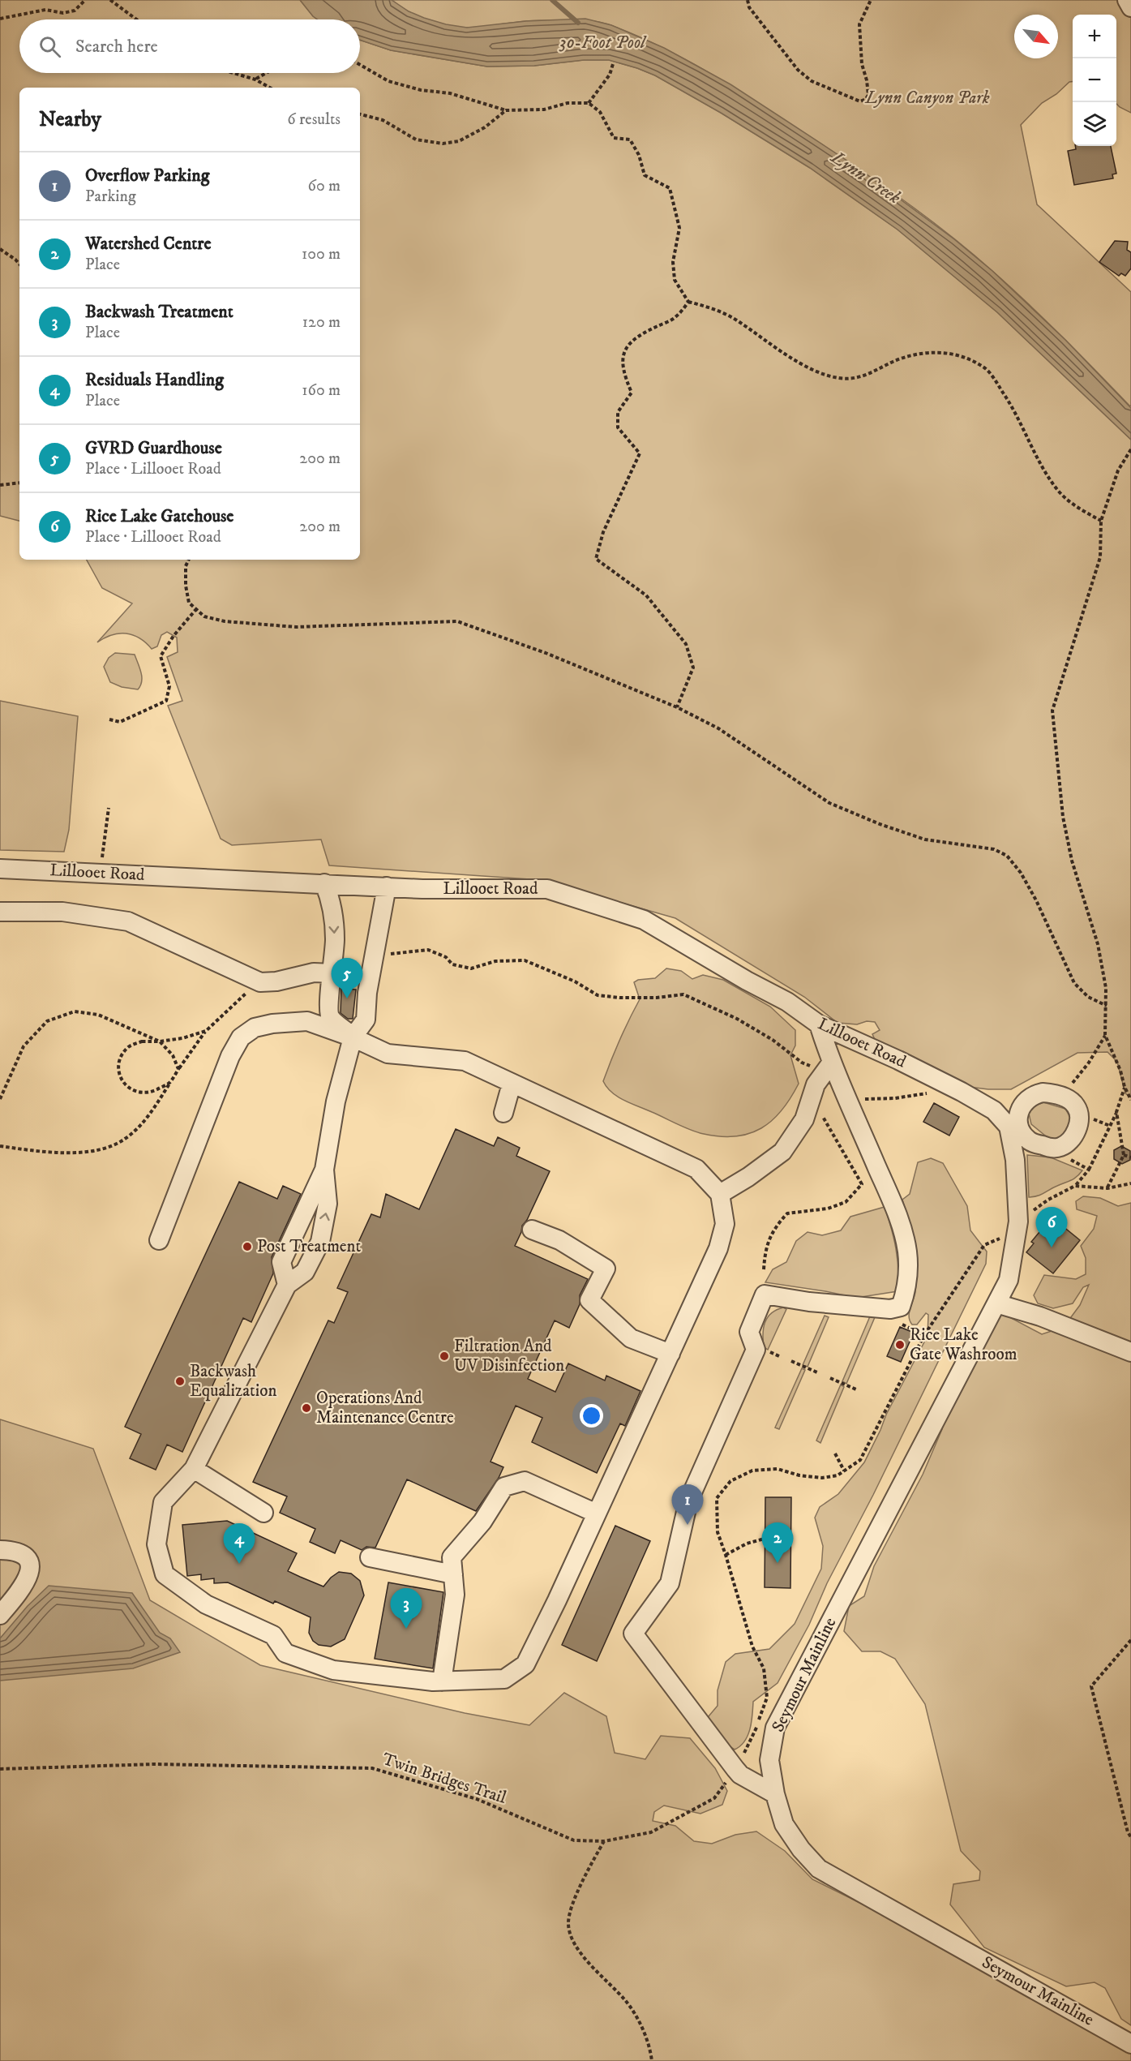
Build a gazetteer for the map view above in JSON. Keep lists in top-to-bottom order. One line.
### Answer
{"streets":{"street":["Lillooet Road","Seymour Mainline"],"path":["Twin Bridges Trail"]},"crossings":[["Lillooet Road","Seymour Mainline"]],"water":["30-Foot Pool","Lynn Creek"],"parks":["Lynn Canyon Park"],"places":["Post Treatment","Rice Lake Gate Washroom","Filtration And UV Disinfection","Backwash Equalization","Operations And Maintenance Centre"],"north":"bottom right","page":{"map_buttons":["+","−"],"search":"Search here","heading":["Nearby","6 results"],"list":[{"mark":"1","name":"Overflow Parking","note":"Parking","value":"60 m"},{"mark":"2","name":"Watershed Centre","note":"Place","value":"100 m"},{"mark":"3","name":"Backwash Treatment","note":"Place","value":"120 m"},{"mark":"4","name":"Residuals Handling","note":"Place","value":"160 m"},{"mark":"5","name":"GVRD Guardhouse","note":"Place · Lillooet Road","value":"200 m"},{"mark":"6","name":"Rice Lake Gatehouse","note":"Place · Lillooet Road","value":"200 m"}],"pins":["5","6","1","2","4","3"]}}
